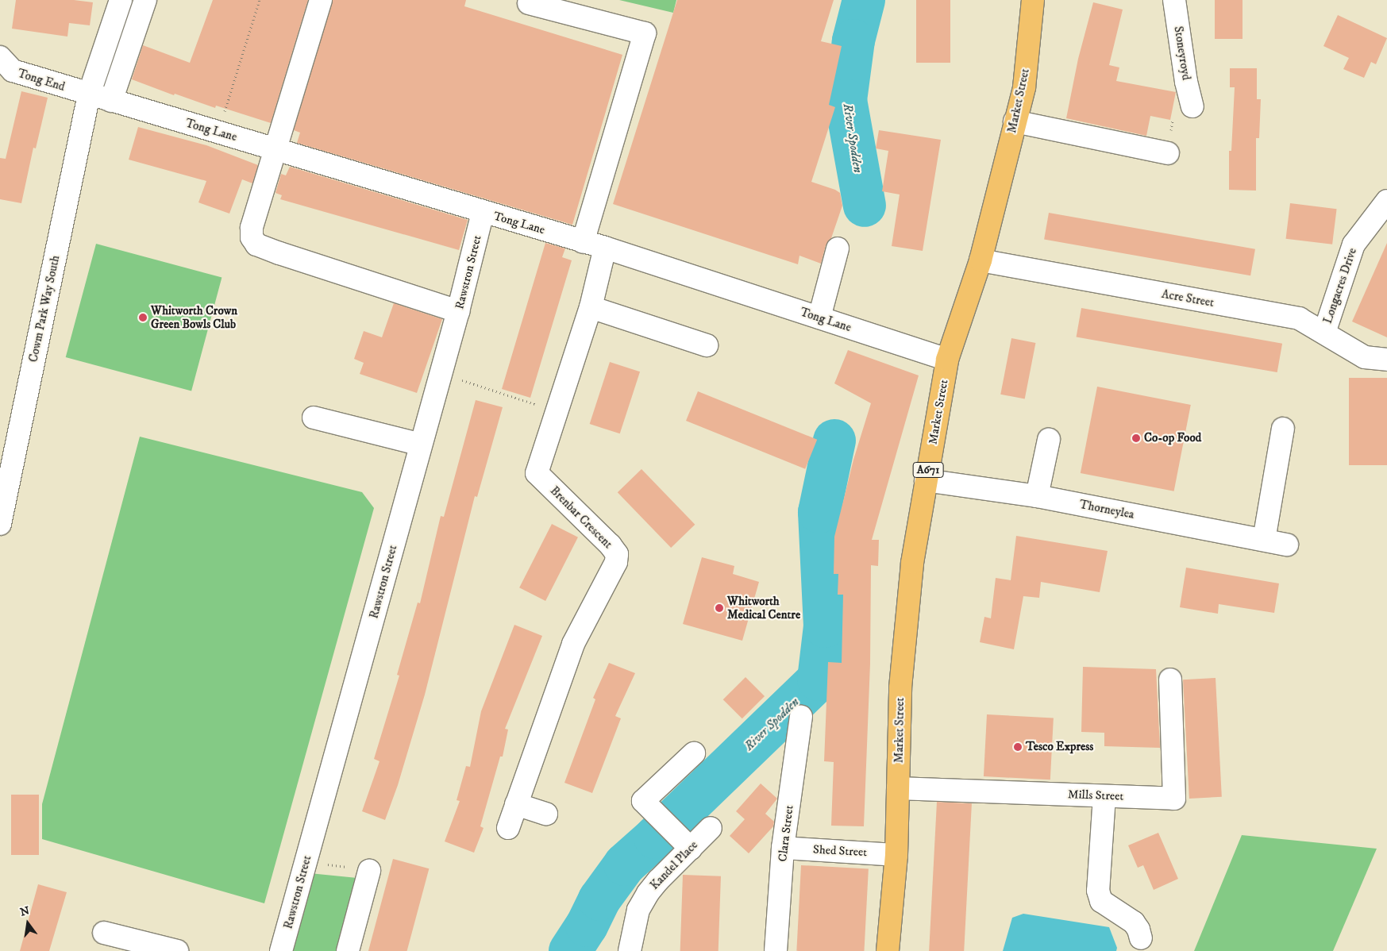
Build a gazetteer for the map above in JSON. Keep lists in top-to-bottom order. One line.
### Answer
{"streets":{"main road":["Market Street","A671"],"street":["Stoneyroyd","Tong End","Tong Lane","Rawstron Street","Longacres Drive","Acre Street","Cowm Park Way South","Thorneylea","Brenbar Crescent","Mills Street","Clara Street","Shed Street","Kandel Place"]},"crossings":[["Tong End","Tong Lane"],["Tong End","Cowm Park Way South"],["Market Street","Tong Lane"],["Market Street","Acre Street"],["Market Street","Thorneylea"],["Market Street","Mills Street"],["Market Street","Shed Street"],["Tong Lane","Rawstron Street"],["Tong Lane","Cowm Park Way South"],["Tong Lane","Brenbar Crescent"],["Longacres Drive","Acre Street"],["Clara Street","Shed Street"]],"water":["River Spodden"],"places":["Whitworth Crown Green Bowls Club","Co-op Food","Whitworth Medical Centre","Tesco Express"],"north":"top"}
